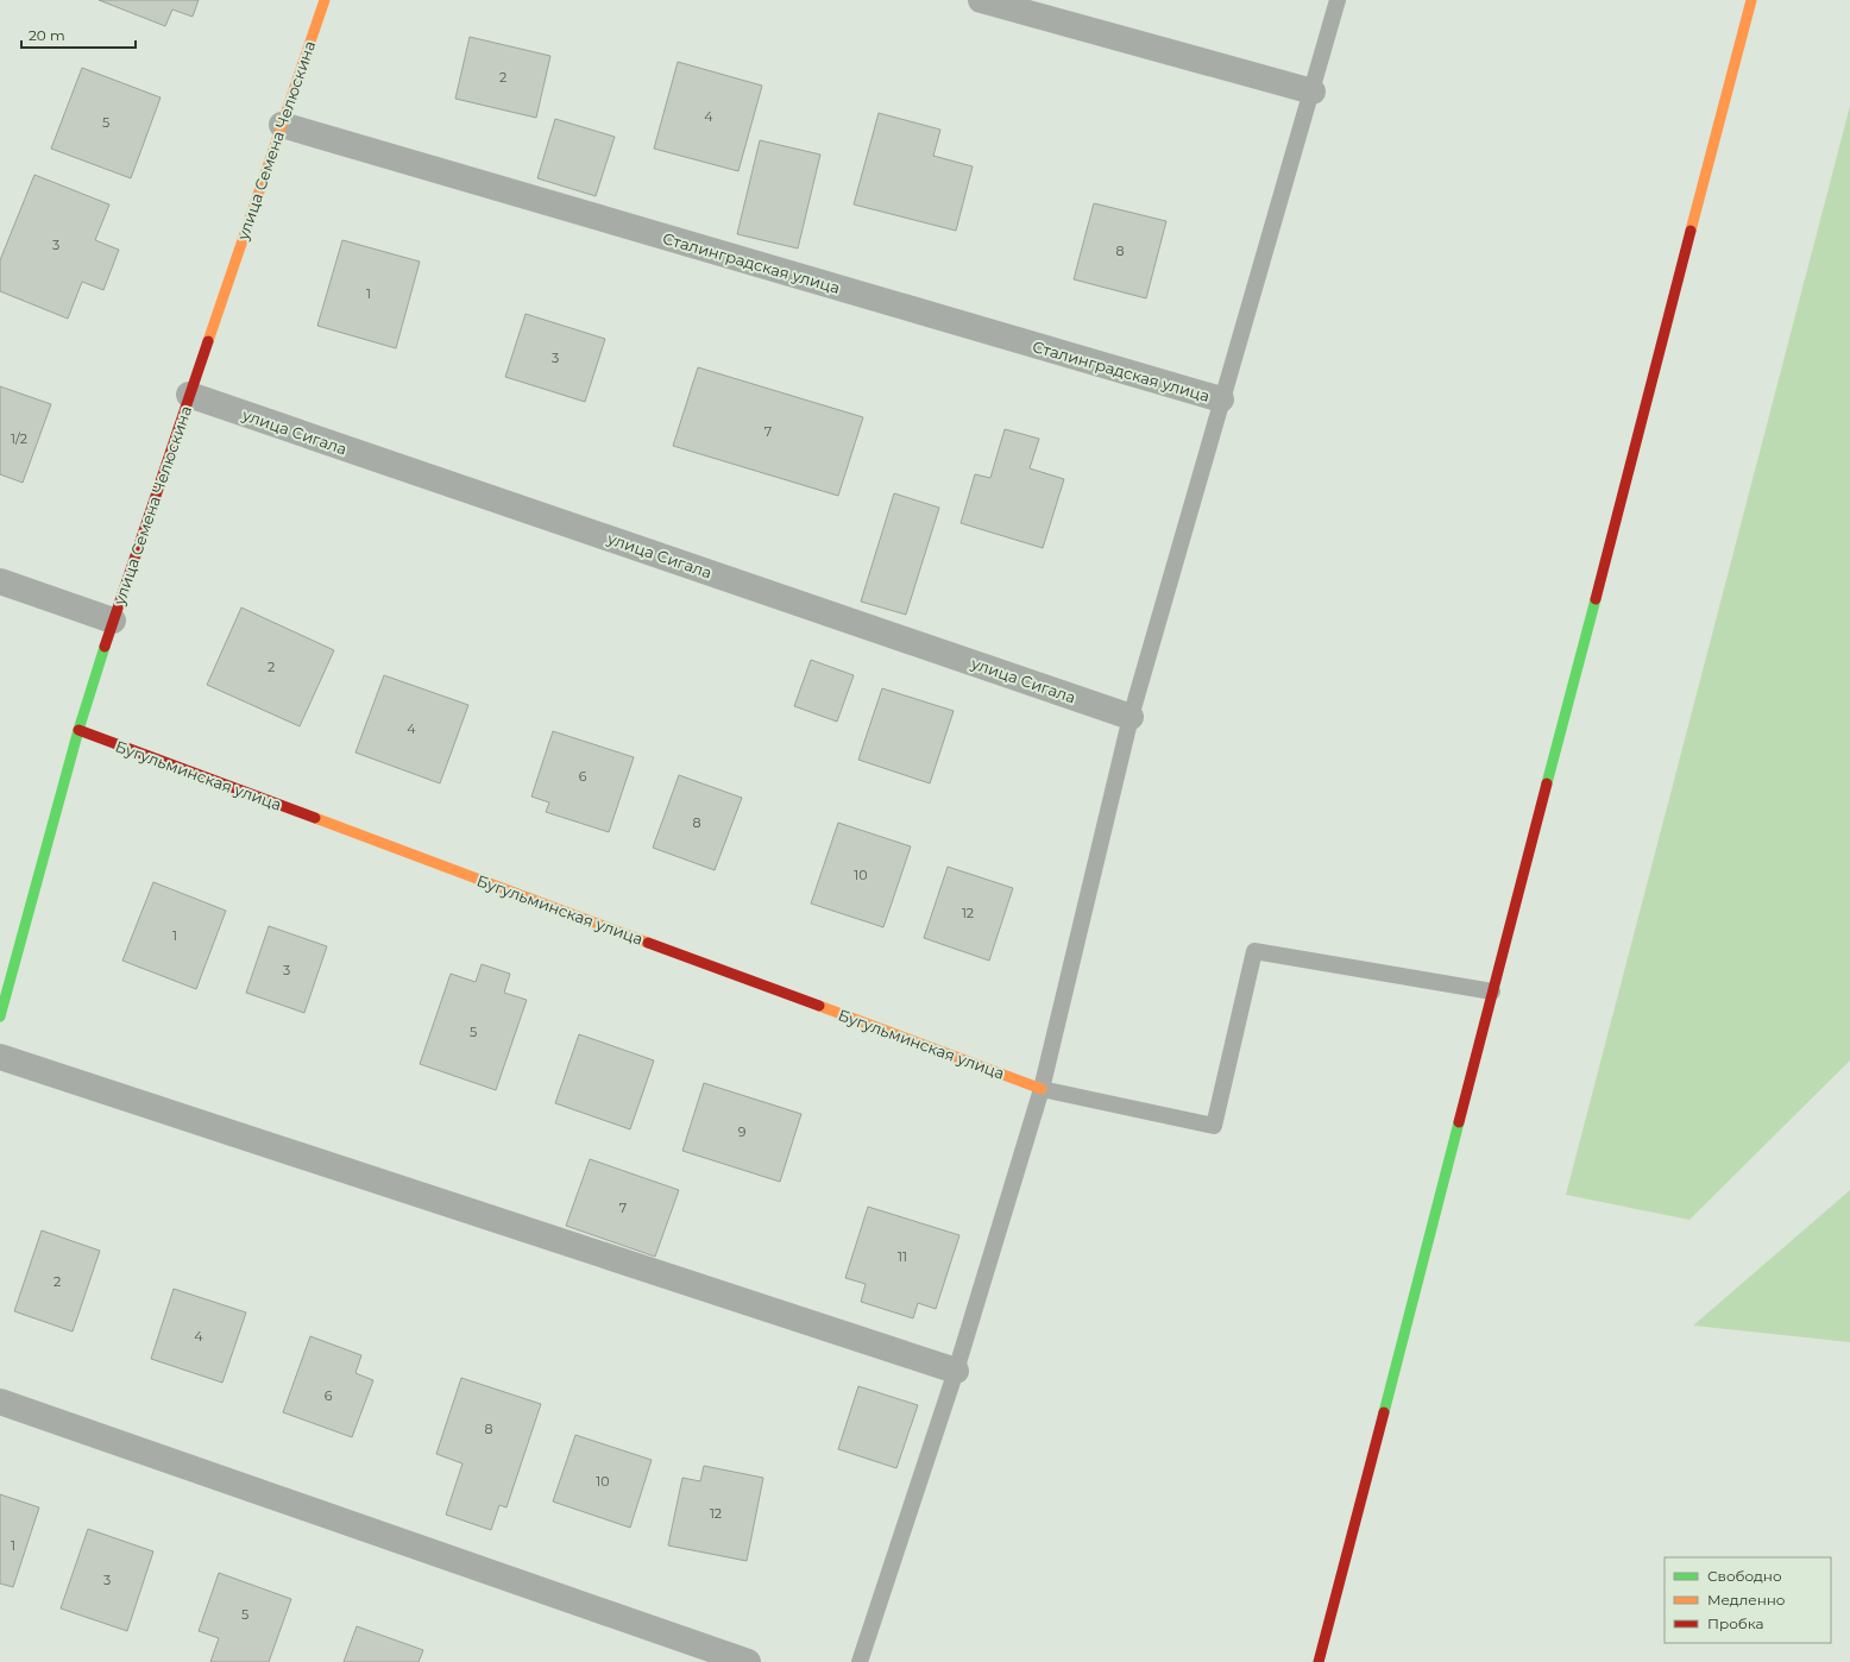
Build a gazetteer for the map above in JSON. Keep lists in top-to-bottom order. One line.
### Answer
{"streets":{"street":["улица Семена Челюскина","Сталинградская улица","улица Сигала","Бугульминская улица"]},"crossings":[["улица Семена Челюскина","Сталинградская улица"],["улица Семена Челюскина","улица Сигала"],["улица Семена Челюскина","Бугульминская улица"]],"house_numbers":["2","4","5","3","8","1","3","7","1/2","2","4","6","8","10","12","1","3","5","9","7","11","2","4","6","8","10","12","1","3","5"],"legend":["Свободно","Медленно","Пробка"],"scale_bar":"20 m"}
